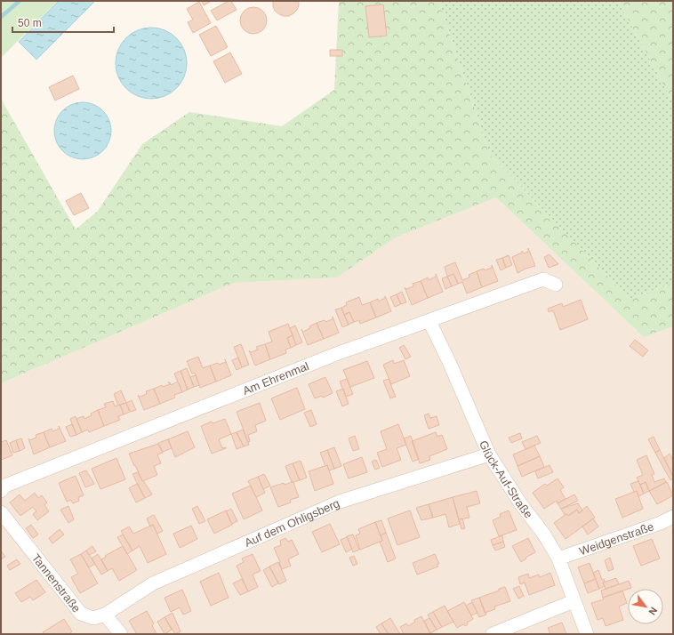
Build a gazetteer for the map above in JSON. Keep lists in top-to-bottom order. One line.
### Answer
{"streets":{"street":["Am Ehrenmal","Glück-Auf-Straße","Auf dem Ohligsberg","Weidgenstraße","Tannenstraße"]},"crossings":[["Am Ehrenmal","Glück-Auf-Straße"],["Glück-Auf-Straße","Auf dem Ohligsberg"],["Glück-Auf-Straße","Weidgenstraße"],["Auf dem Ohligsberg","Tannenstraße"]],"scale_bar":"50 m","north":"bottom right"}
